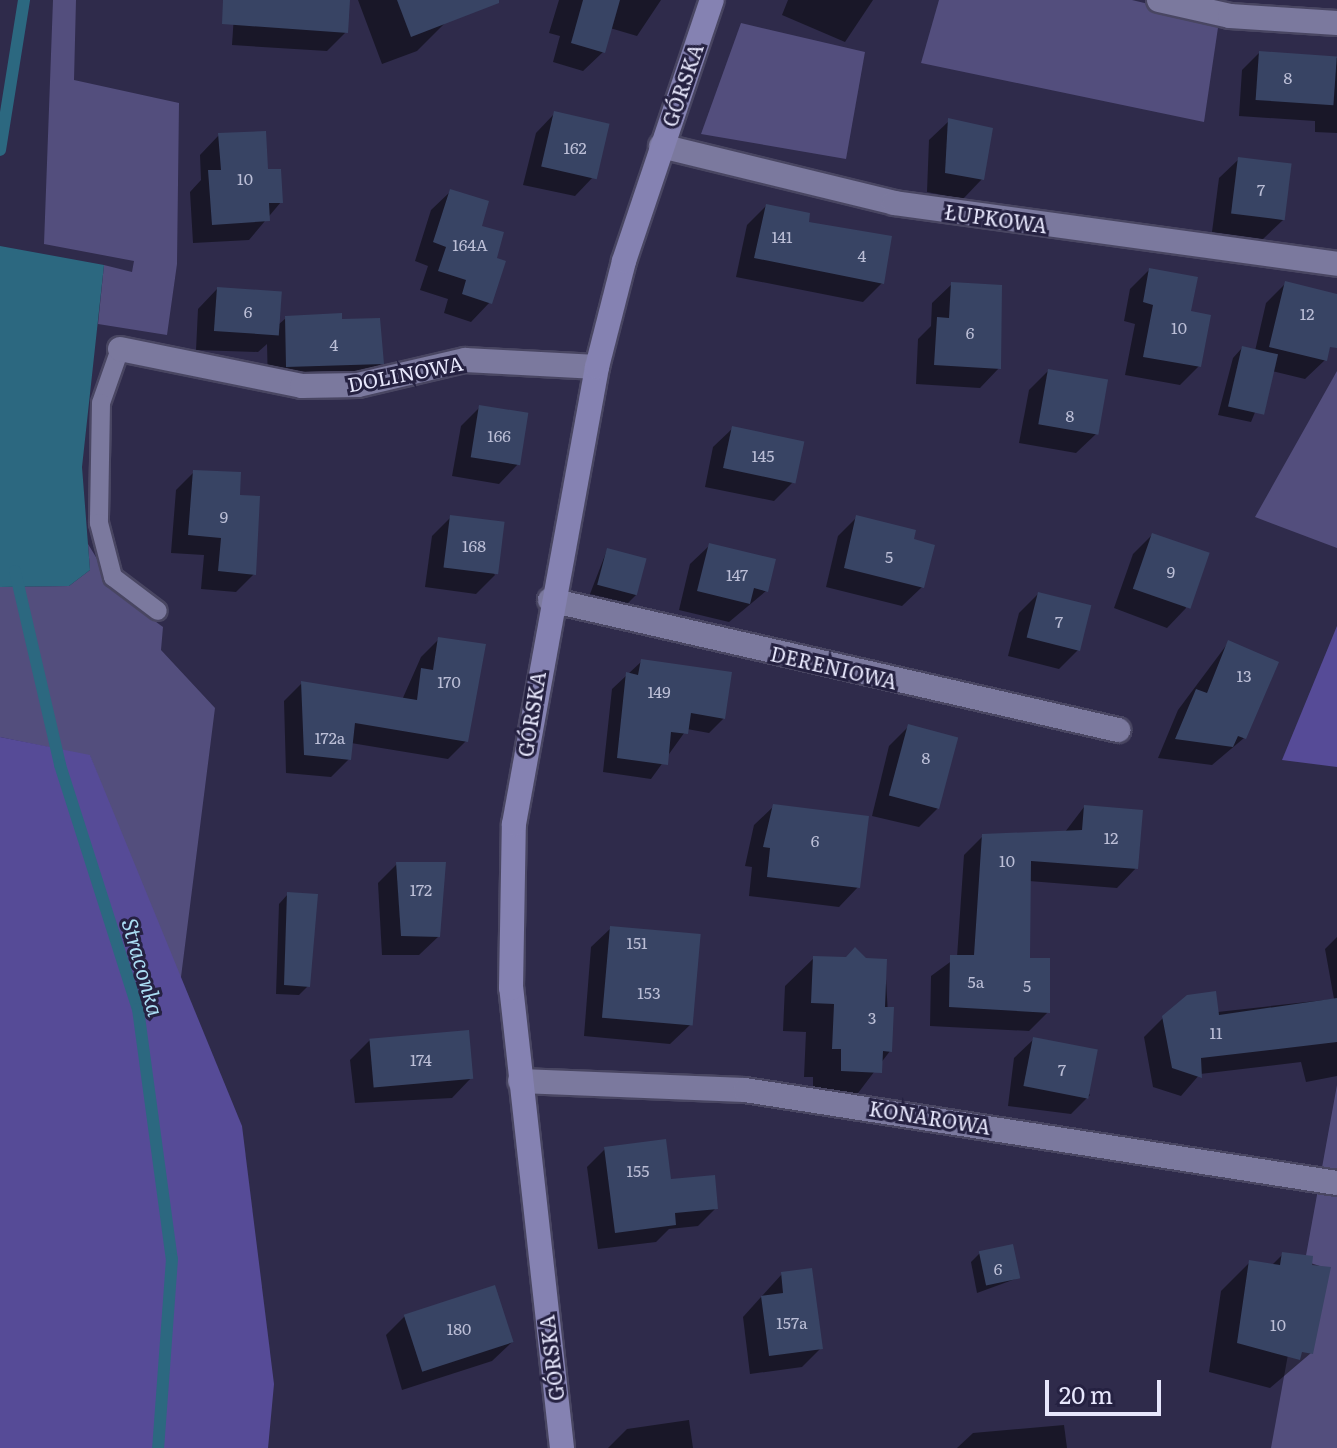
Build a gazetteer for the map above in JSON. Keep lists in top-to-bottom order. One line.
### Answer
{"streets":{"street":["GÓRSKA","ŁUPKOWA","DOLINOWA","DERENIOWA","KONAROWA"]},"crossings":[["GÓRSKA","ŁUPKOWA"],["GÓRSKA","DOLINOWA"],["GÓRSKA","DERENIOWA"],["GÓRSKA","KONAROWA"]],"water":["Straconka"],"house_numbers":["8","162","10","7","141","164A","4","6","12","10","6","4","8","166","145","9","168","5","9","147","7","13","170","149","172a","8","12","6","10","172","151","5a","5","153","3","11","174","7","155","6","157a","10","180"],"scale_bar":"20 m"}
